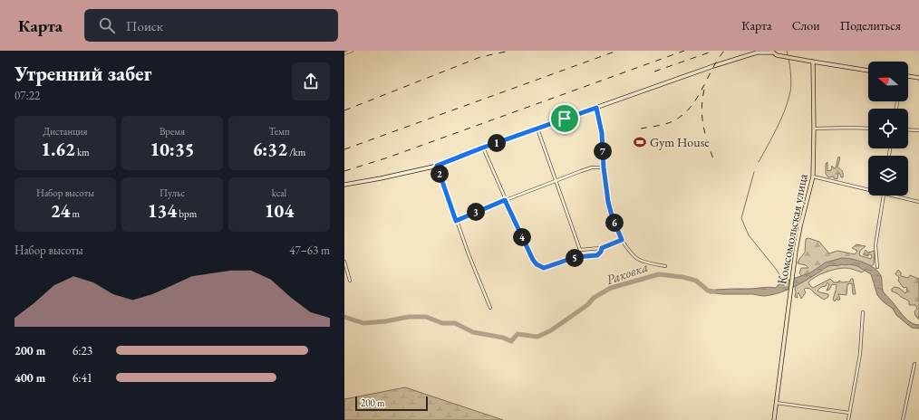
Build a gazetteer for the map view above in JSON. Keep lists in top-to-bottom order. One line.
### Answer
{"streets":{"main road":["Комсомольская улица"]},"water":["Раковка"],"places":{"sports":["Gym House"]},"scale_bar":"200 m","north":"left","page":{"header":"Карта","search":"Поиск","nav":["Карта","Слои","Поделиться"],"heading":["Утренний забег","07:22"],"stats":[["Дистанция","1.62 km"],["Время","10:35"],["Темп","6:32 /km"],["Набор высоты","24 m"],["Пульс","134 bpm"],["kcal","104"]],"pins":["1","7","2","3","6","4","5"],"chart":["Набор высоты","47–63 m"],"list":[{"name":"200 m","note":"6:23"},{"name":"400 m","note":"6:41"}],"scale":"200 m"}}
